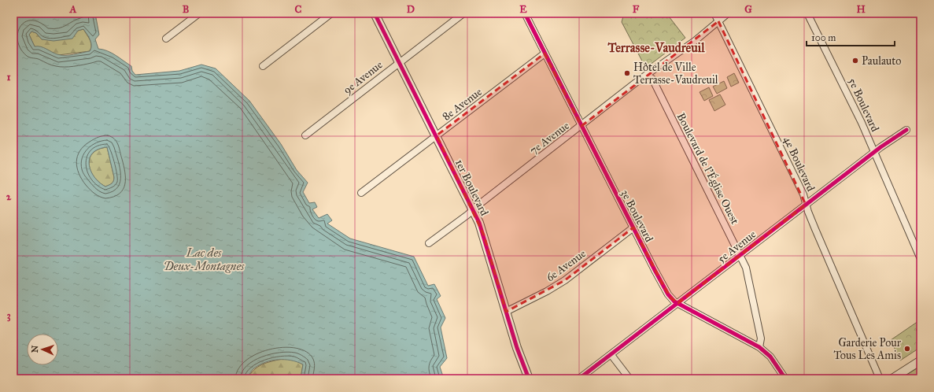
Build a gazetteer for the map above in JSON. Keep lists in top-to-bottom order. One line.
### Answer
{"streets":{"street":["9e Avenue","8e Avenue","5e Boulevard","7e Avenue","4e Boulevard","Boulevard de l'Église Ouest","1er Boulevard","3e Boulevard","5e Avenue","6e Avenue"]},"crossings":[["9e Avenue","1er Boulevard"],["8e Avenue","1er Boulevard"],["8e Avenue","3e Boulevard"],["5e Boulevard","5e Avenue"],["7e Avenue","4e Boulevard"],["7e Avenue","Boulevard de l'Église Ouest"],["7e Avenue","1er Boulevard"],["7e Avenue","3e Boulevard"],["4e Boulevard","5e Avenue"],["Boulevard de l'Église Ouest","3e Boulevard"],["Boulevard de l'Église Ouest","5e Avenue"],["1er Boulevard","6e Avenue"],["3e Boulevard","5e Avenue"],["3e Boulevard","6e Avenue"]],"districts":["Terrasse-Vaudreuil"],"water":["Lac des Deux-Montagnes"],"places":["Paulauto","Hôtel de Ville Terrasse-Vaudreuil","Garderie Pour Tous Les Amis"],"scale_bar":"100 m","north":"left","grid":{"columns":["A","B","C","D","E","F","G","H"],"rows":["1","2","3"]}}
